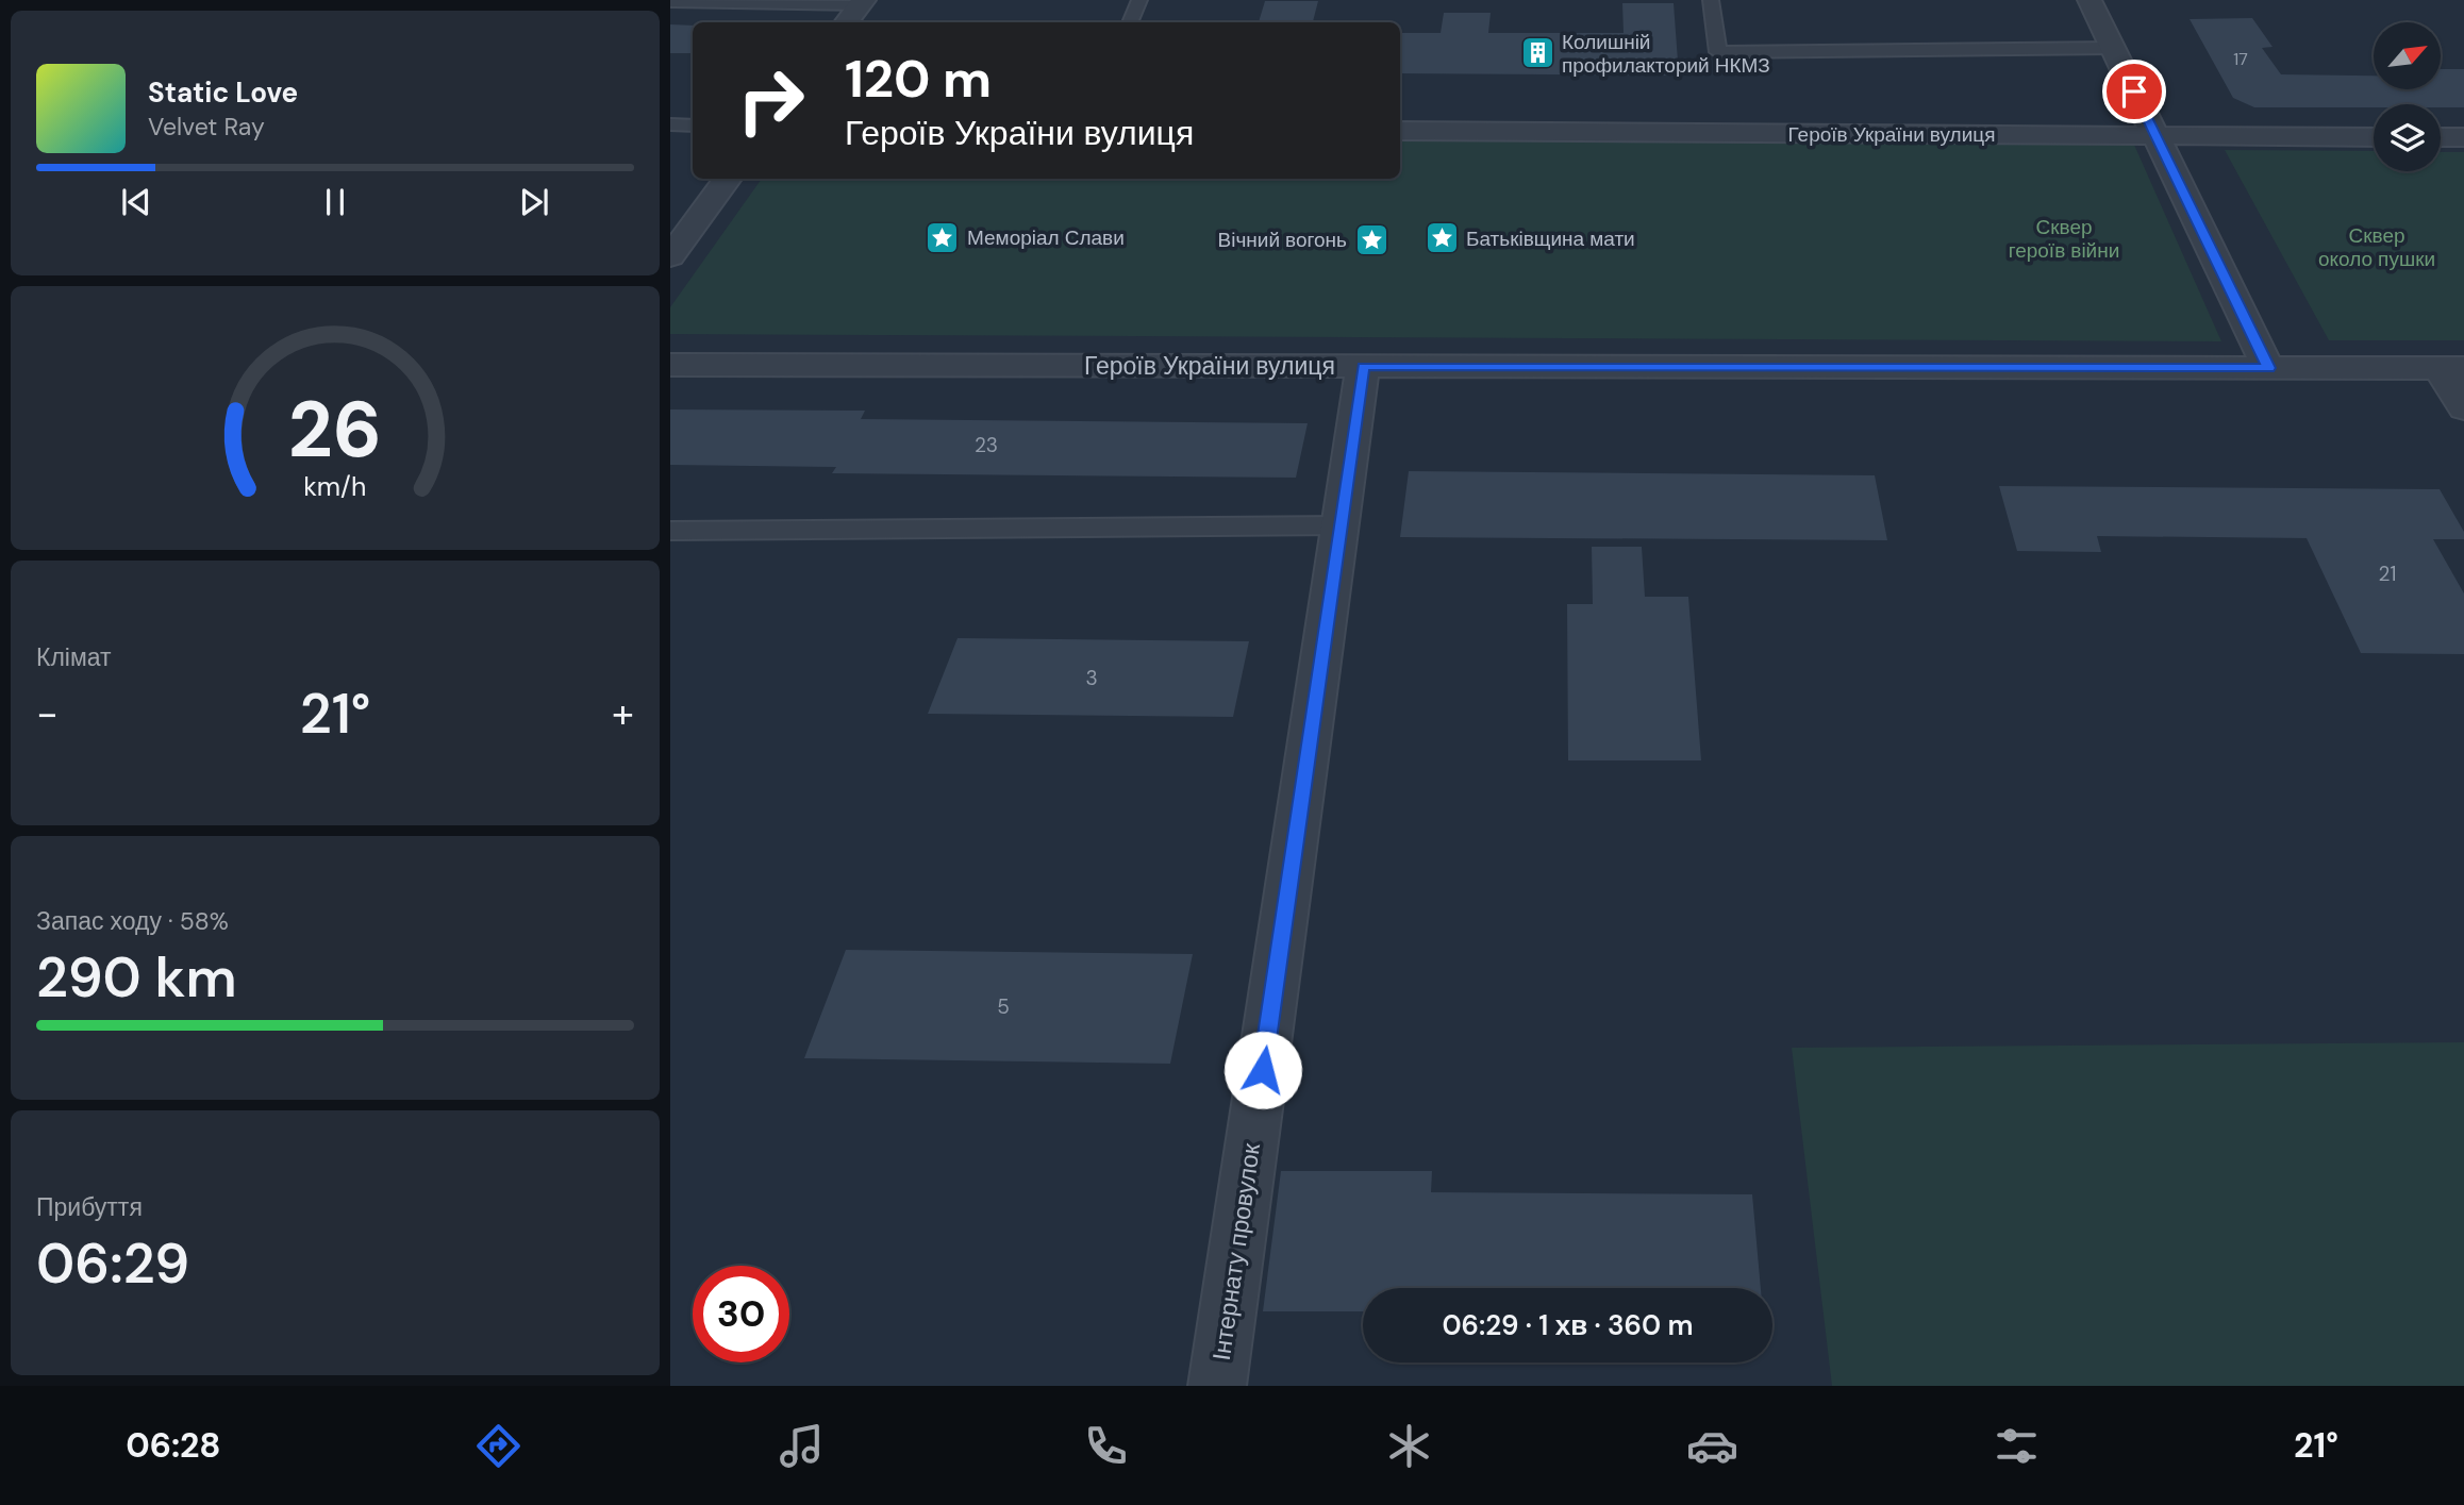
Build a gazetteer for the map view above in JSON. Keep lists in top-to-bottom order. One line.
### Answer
{"streets":{"street":["Героїв України вулиця","Інтернату провулок"]},"crossings":[["Героїв України вулиця","Інтернату провулок"]],"parks":["Сквер героїв війни","Сквер около пушки"],"places":{"building":["Колишній профилакторий НКМЗ"],"place":["Меморіал Слави","Батьківщина мати","Вічний вогонь"]},"house_numbers":["17","23","21","3","5"],"north":"top right","page":{"turn":["120 m","Героїв України вулиця"],"song":["Static Love","Velvet Ray"],"tile":["Клімат",["Запас ходу · 58%","290 km"],["Прибуття","06:29"]],"heat":["−","21°","+"],"limit":"30","trip":"06:29 · 1 хв · 360 m","tabs":["06:28","21°"],"gauge":["26","km/h"]}}
